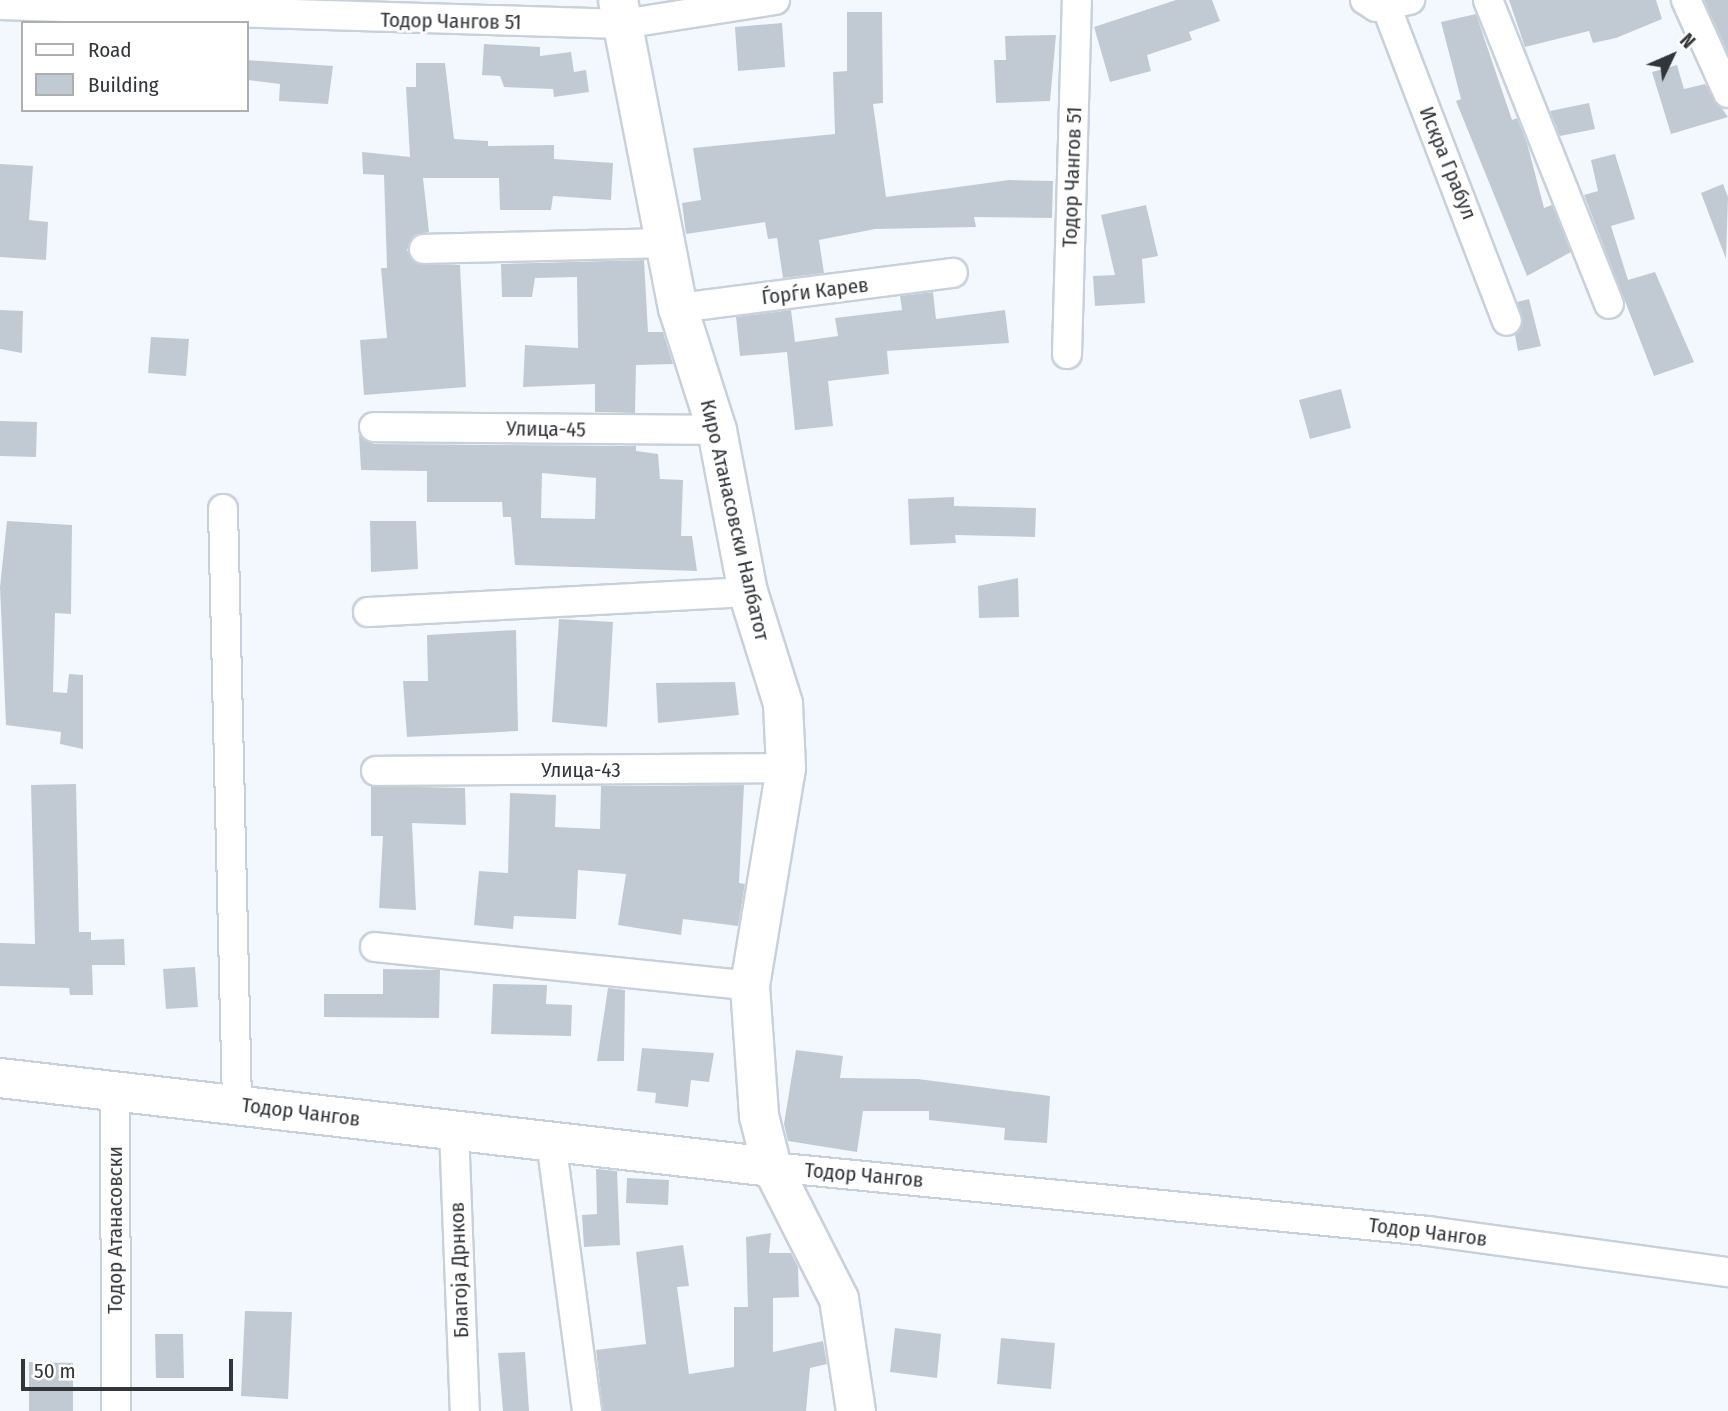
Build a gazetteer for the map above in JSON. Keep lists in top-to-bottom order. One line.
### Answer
{"streets":{"street":["Тодор Чангов 51","Искра Грабул","Ѓорѓи Карев","Улица-45","Киро Атанасовски Налбатот","Улица-43","Тодор Чангов","Тодор Атанасовски","Благоја Дрнков"]},"crossings":[["Тодор Чангов 51","Киро Атанасовски Налбатот"],["Ѓорѓи Карев","Киро Атанасовски Налбатот"],["Улица-45","Киро Атанасовски Налбатот"],["Киро Атанасовски Налбатот","Улица-43"],["Киро Атанасовски Налбатот","Тодор Чангов"],["Тодор Чангов","Тодор Атанасовски"],["Тодор Чангов","Благоја Дрнков"]],"legend":["Road","Building"],"scale_bar":"50 m","north":"top right"}
